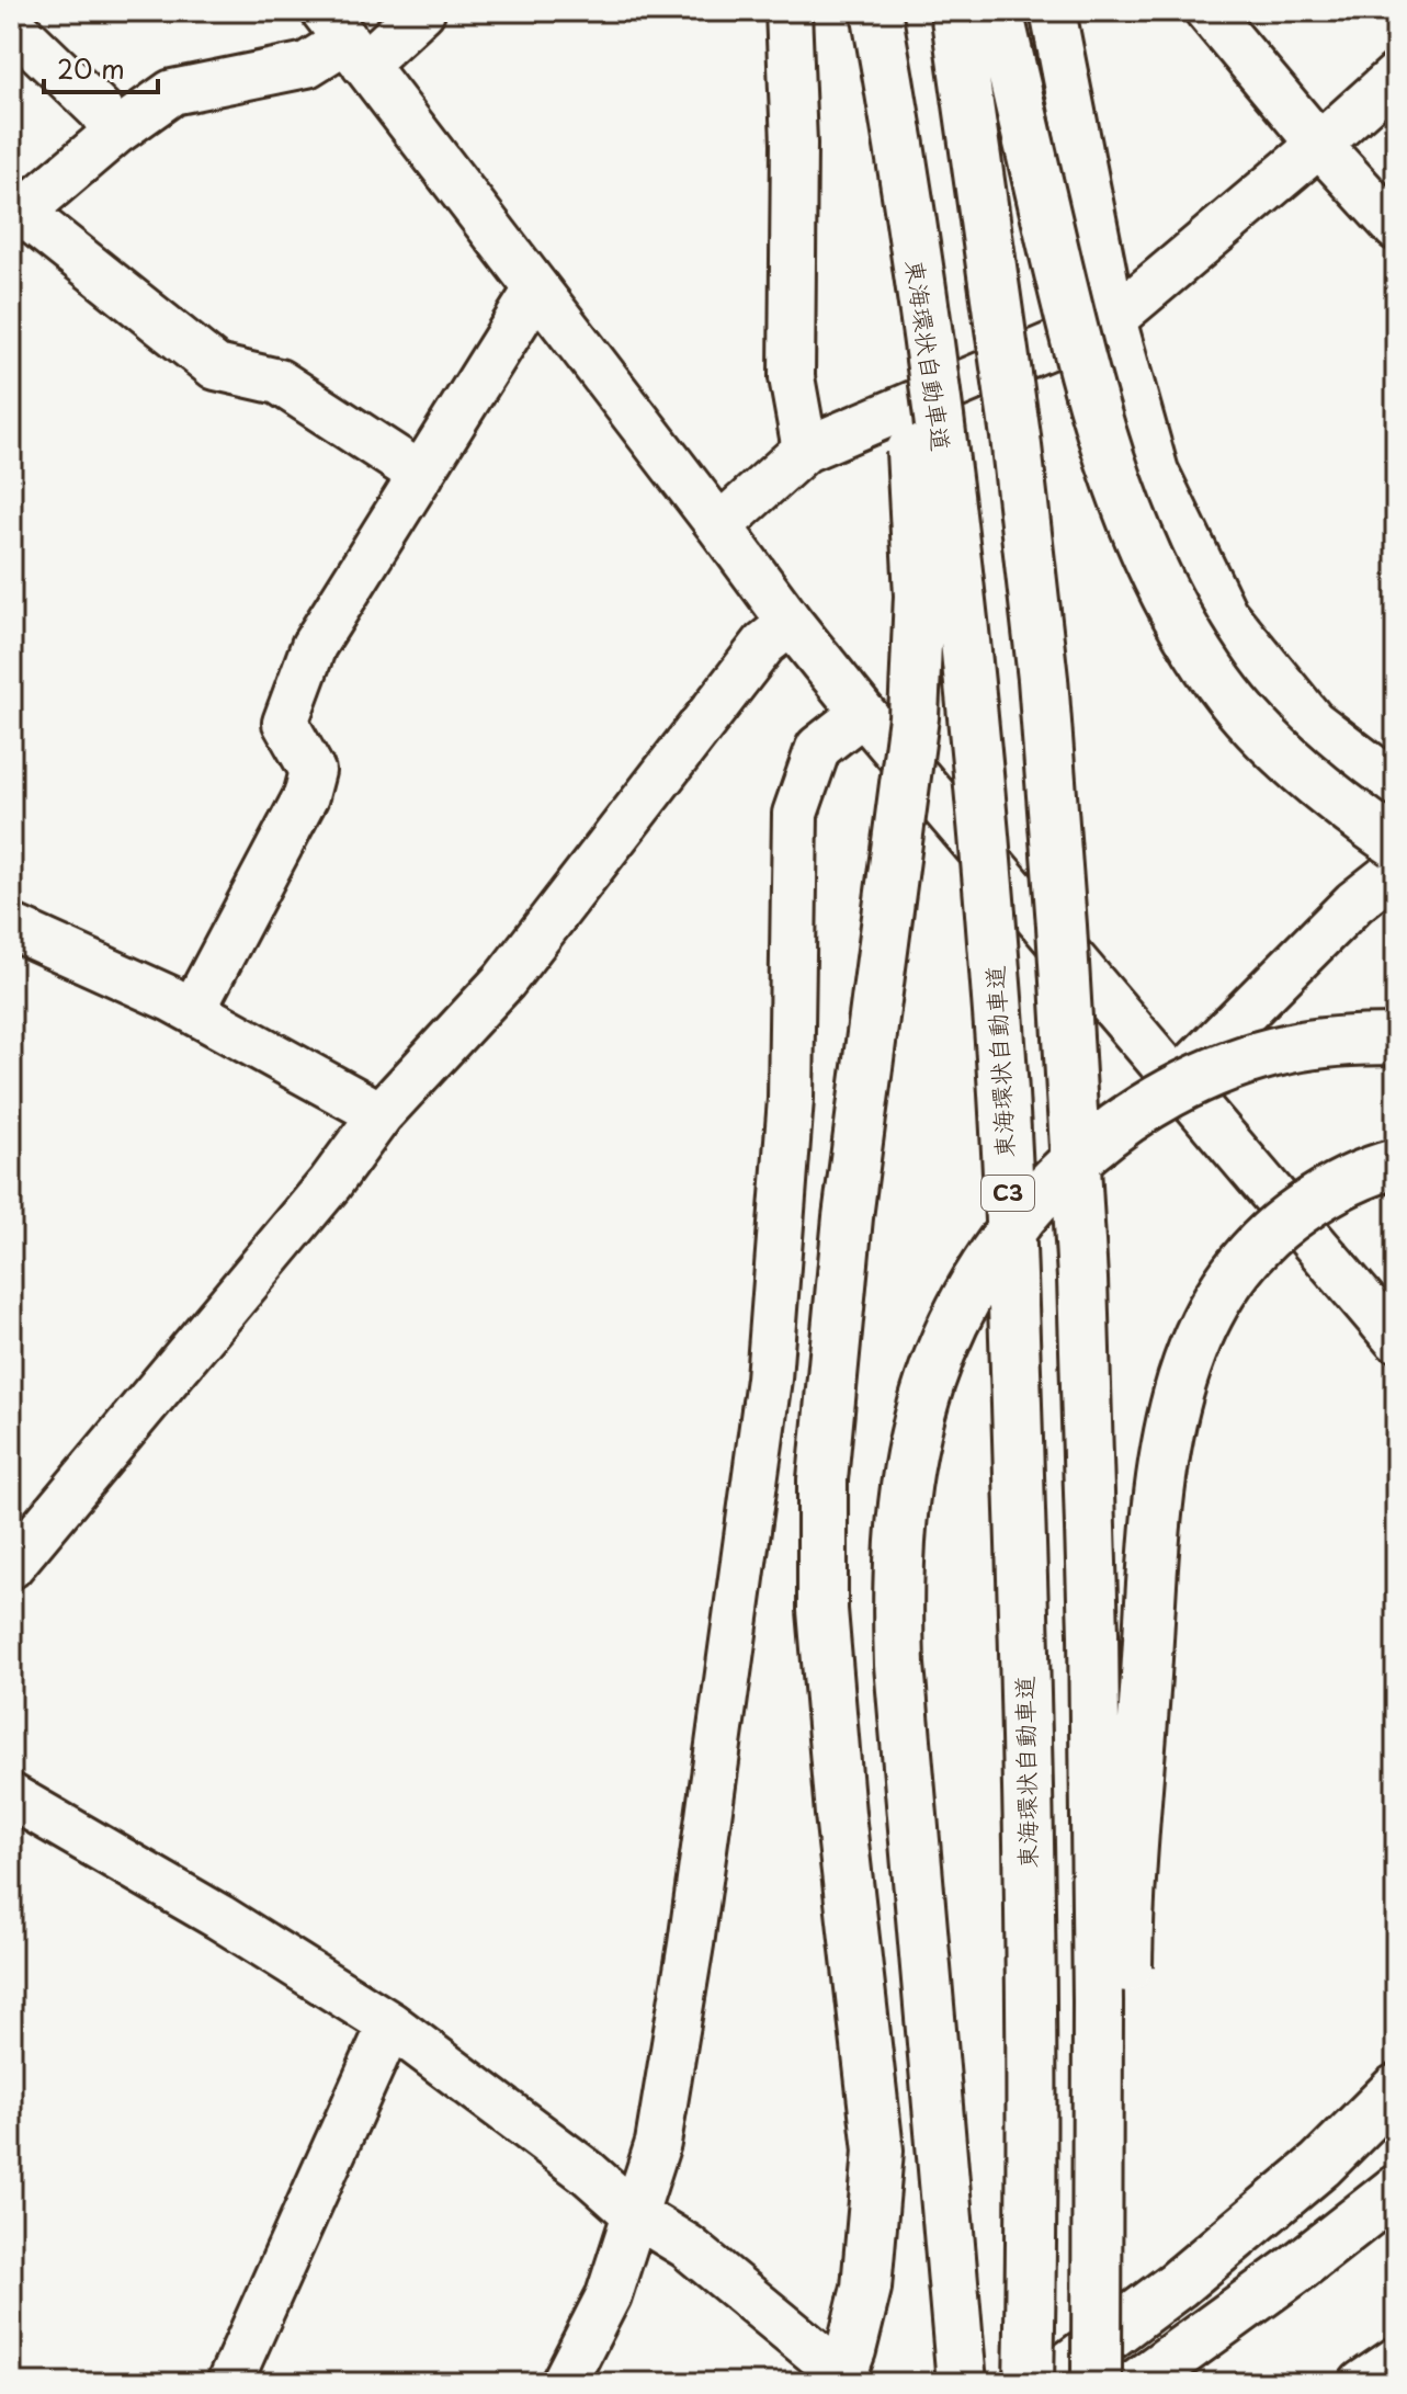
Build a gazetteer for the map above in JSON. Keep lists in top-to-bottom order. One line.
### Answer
{"streets":{"highway":["東海環状自動車道","C3"]},"scale_bar":"20 m"}
